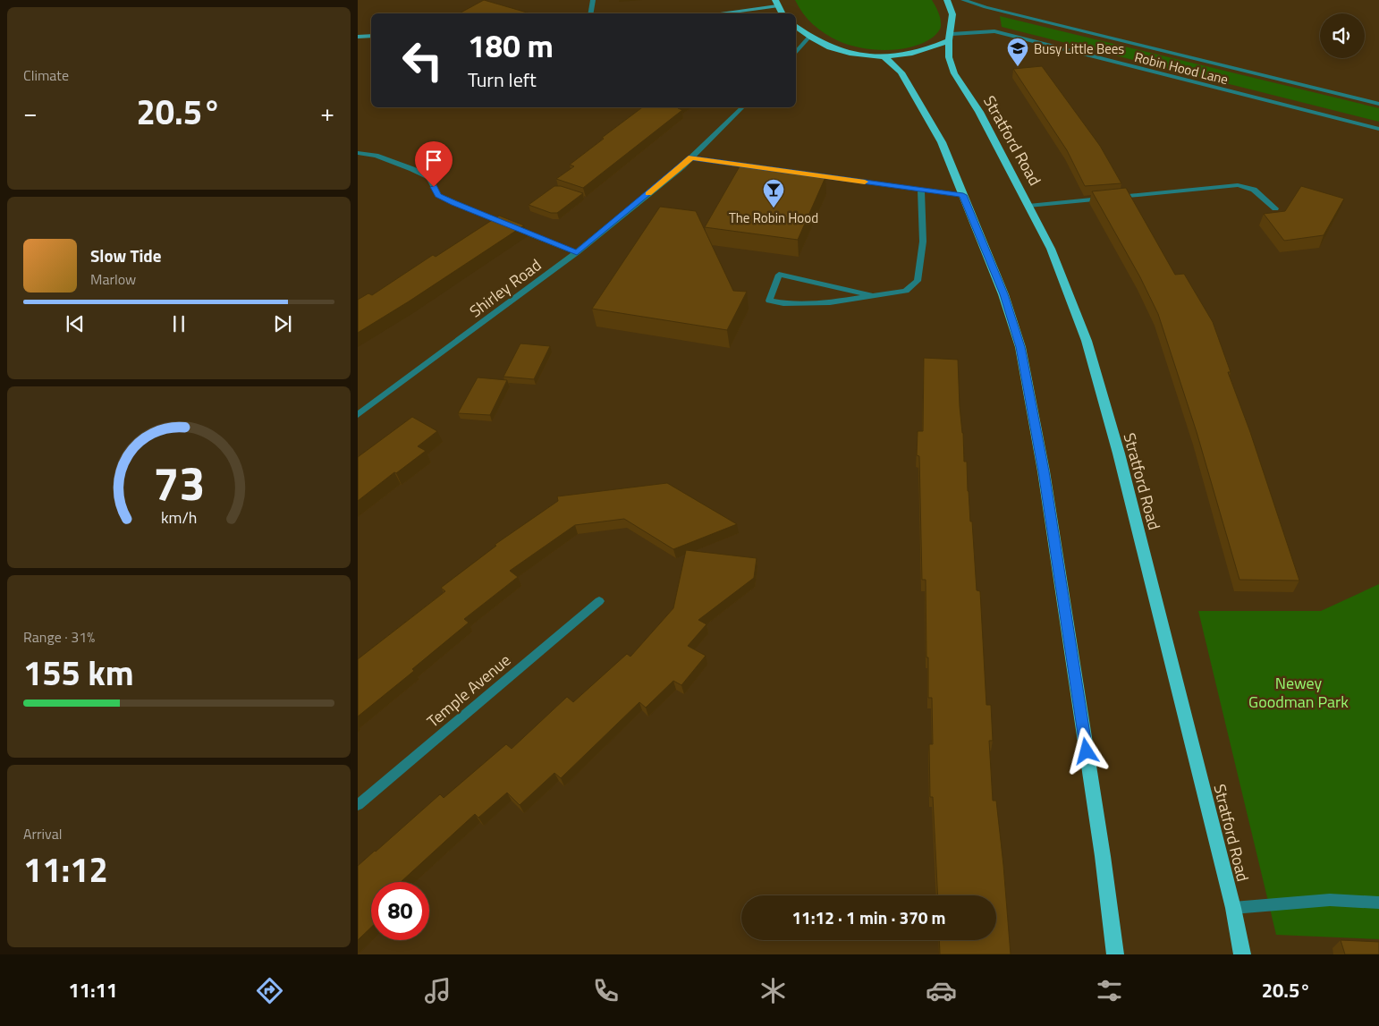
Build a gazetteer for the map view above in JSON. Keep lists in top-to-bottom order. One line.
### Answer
{"streets":{"highway":["Stratford Road"],"street":["Robin Hood Lane","Shirley Road","Temple Avenue"]},"crossings":[["Robin Hood Lane","Stratford Road"]],"parks":["Newey Goodman Park"],"places":{"school or university":["Busy Little Bees"],"bar":["The Robin Hood"]},"page":{"tile":["Climate",["Range · 31%","155 km"],["Arrival","11:12"]],"turn":["180 m","Turn left"],"heat":["−","20.5°","+"],"song":["Slow Tide","Marlow"],"limit":"80","trip":"11:12 · 1 min · 370 m","tabs":["11:11","20.5°"],"gauge":["73","km/h"]}}
